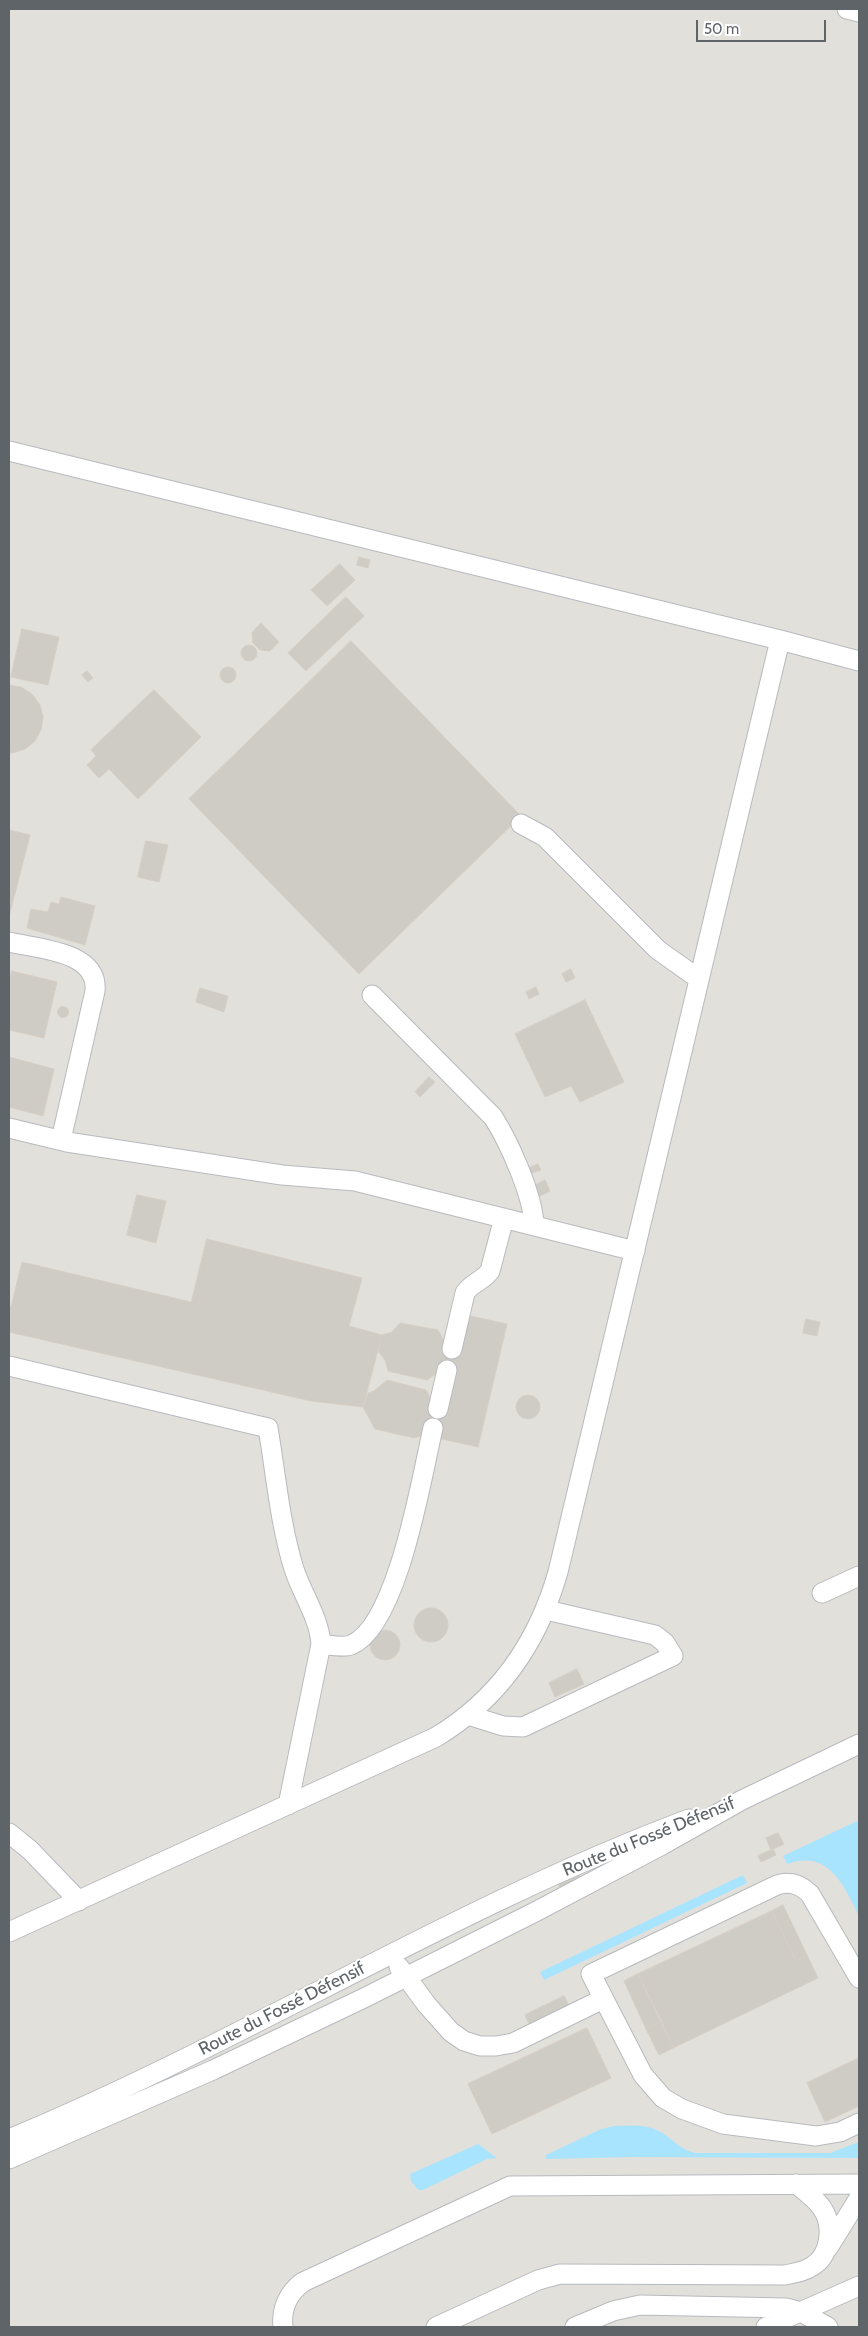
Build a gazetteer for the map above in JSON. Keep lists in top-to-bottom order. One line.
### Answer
{"streets":{"street":["Route du Fossé Défensif"]},"scale_bar":"50 m"}
